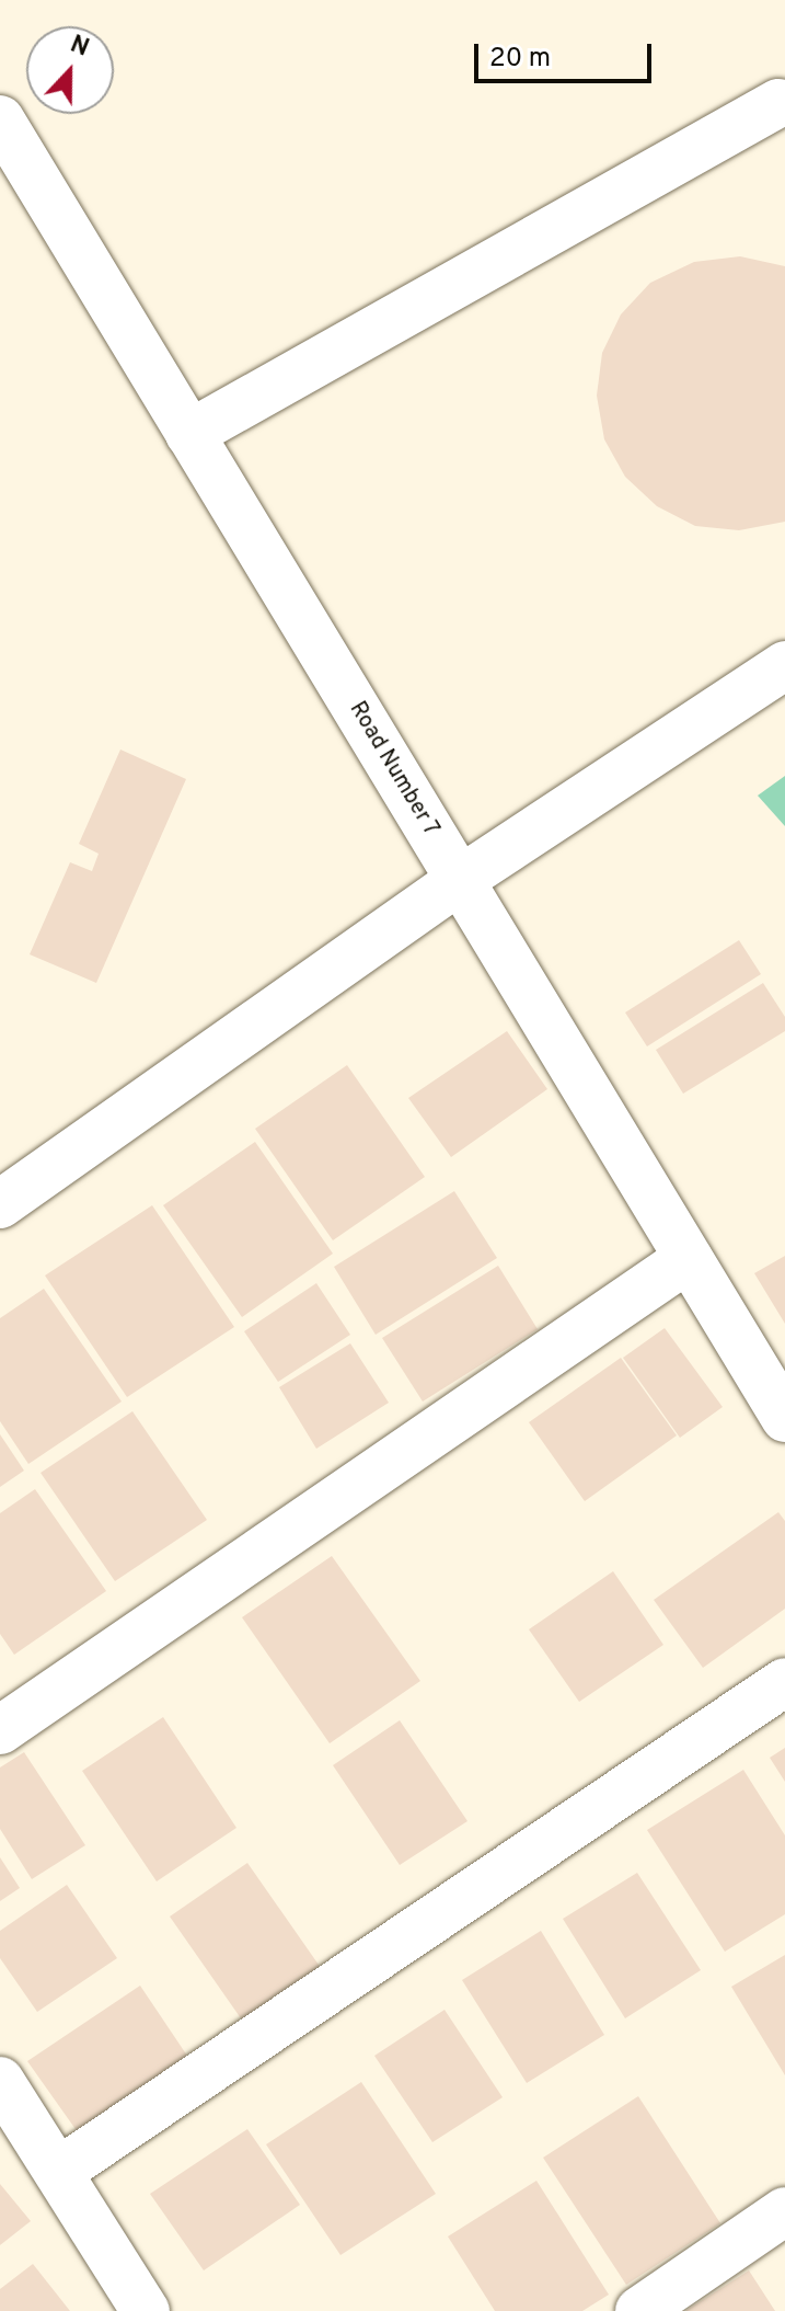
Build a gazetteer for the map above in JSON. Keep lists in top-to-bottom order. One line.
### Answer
{"streets":{"street":["Road Number 7"]},"scale_bar":"20 m","north":"top"}
